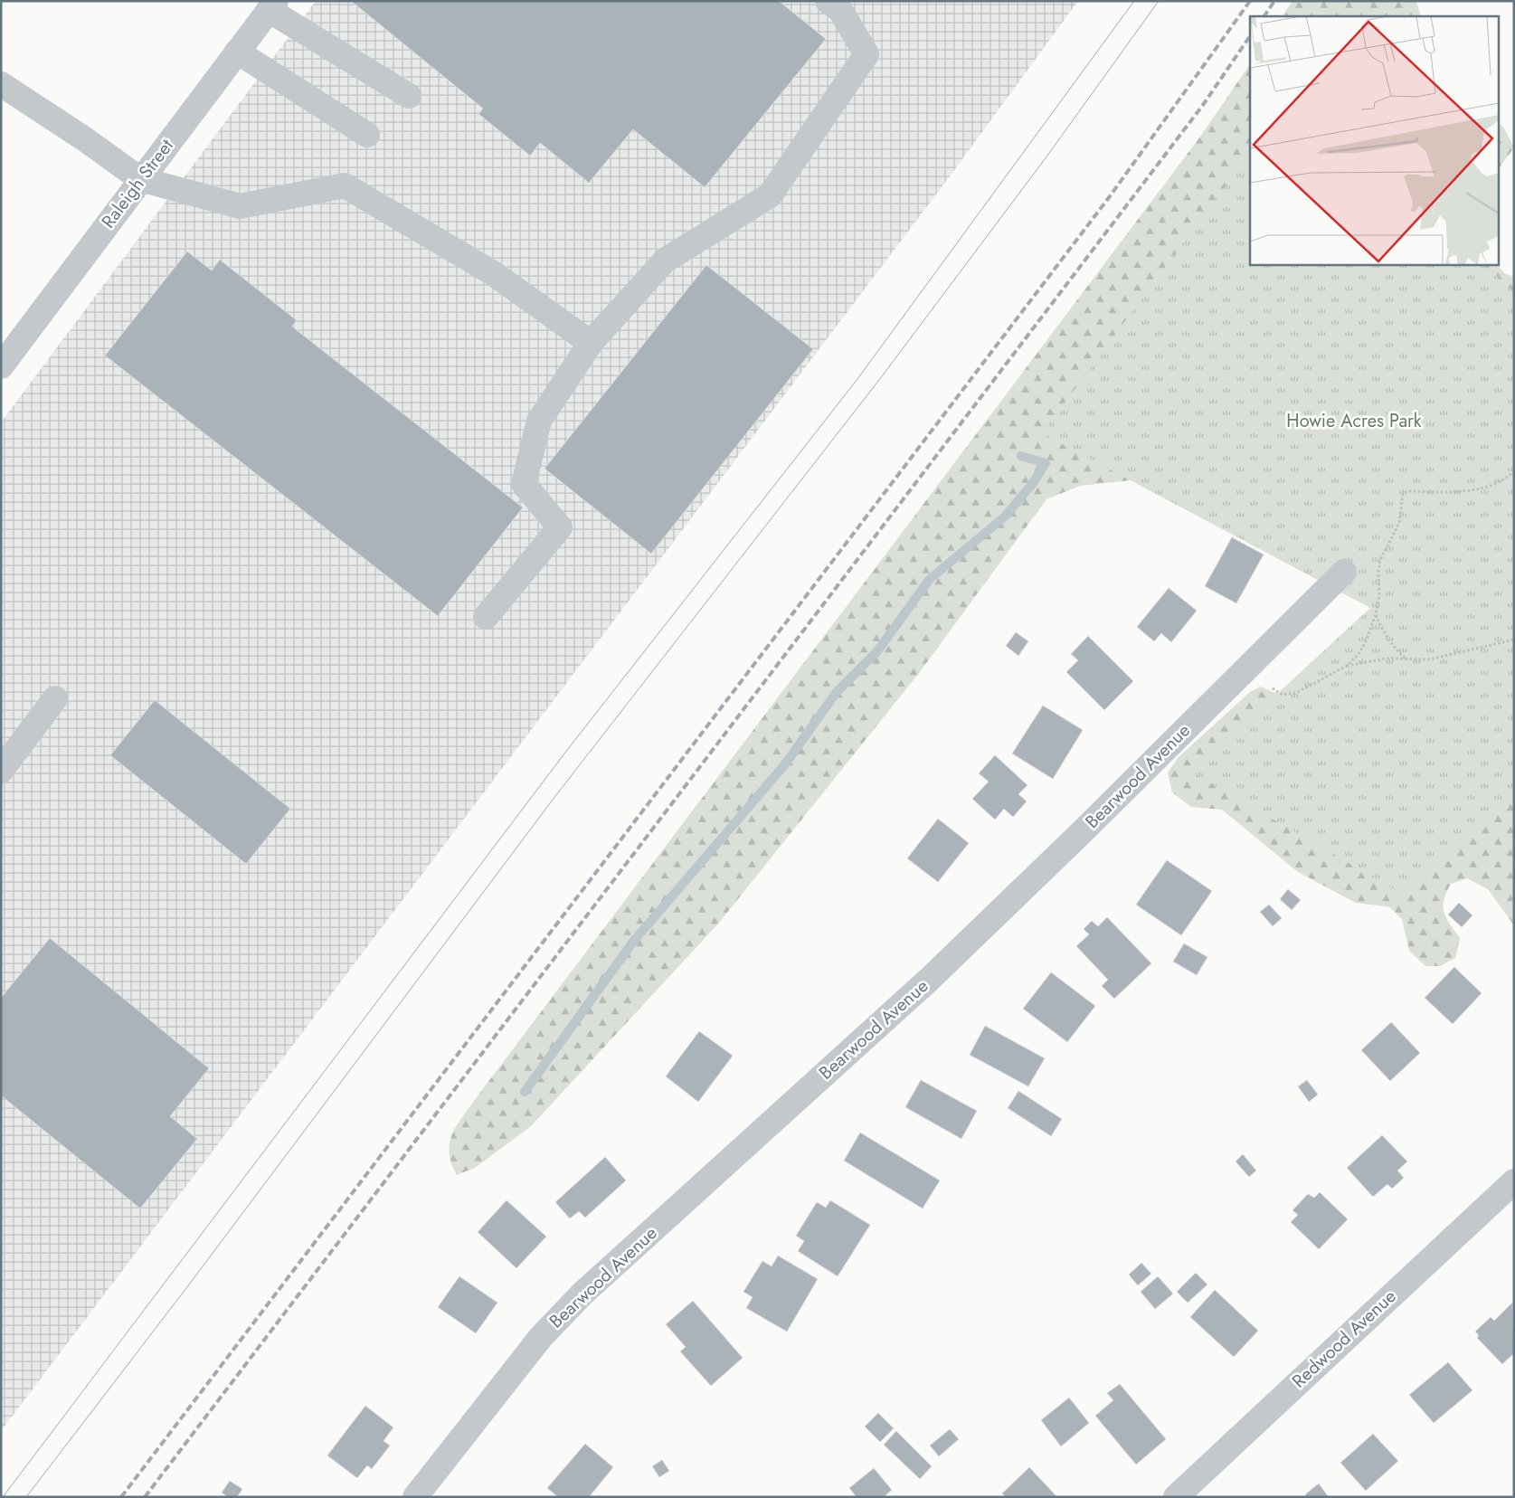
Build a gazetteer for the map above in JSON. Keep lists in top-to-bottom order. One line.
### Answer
{"streets":{"street":["Raleigh Street","Bearwood Avenue","Redwood Avenue"]},"parks":["Howie Acres Park"]}
